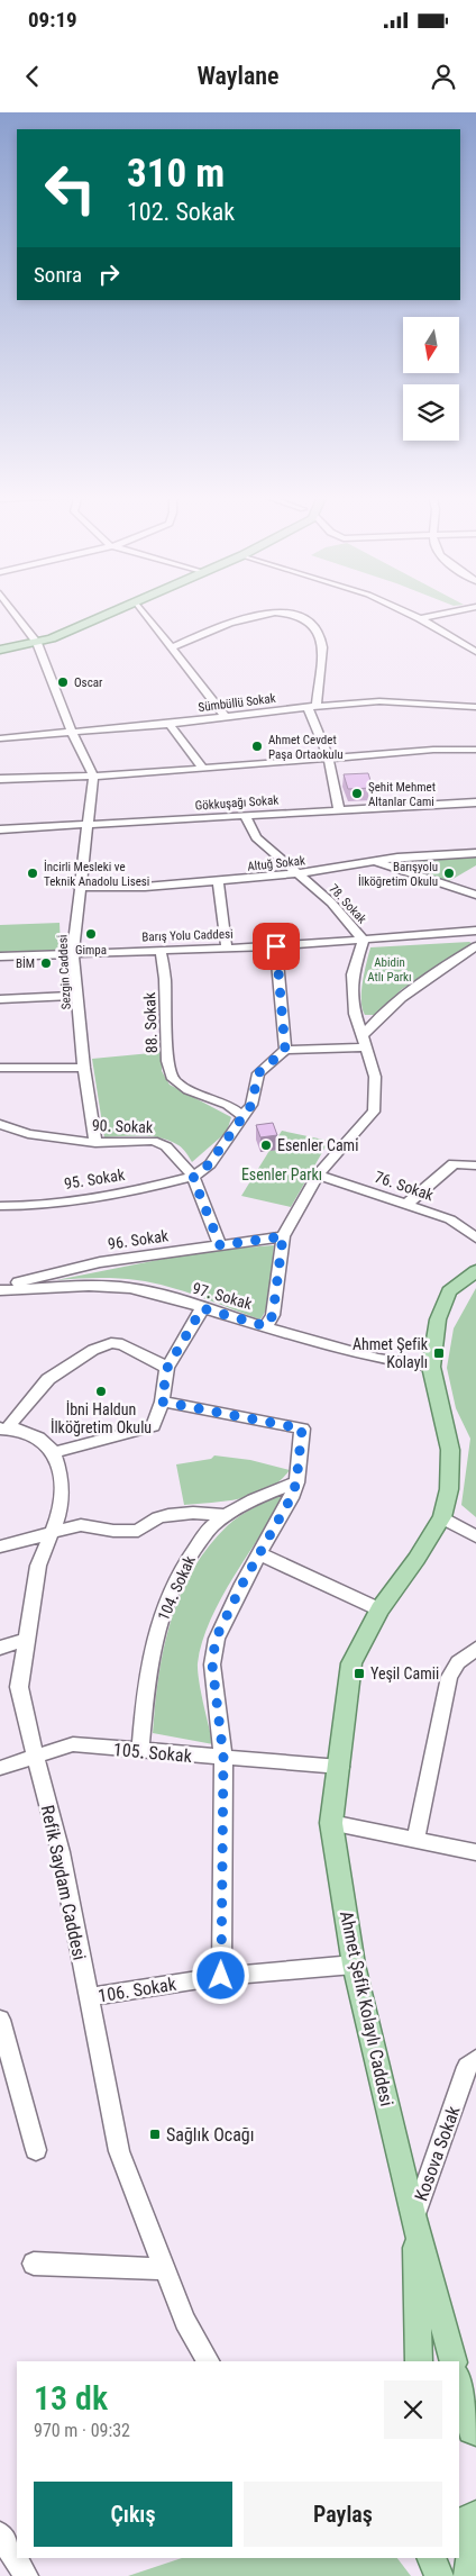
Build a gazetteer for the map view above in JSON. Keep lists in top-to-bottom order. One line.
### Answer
{"streets":{"main road":["Ahmet Şefik Kolaylı Caddesi"],"street":["Sümbüllü Sokak","Gökkuşağı Sokak","Altuğ Sokak","78. Sokak","Barış Yolu Caddesi","Sezgin Caddesi","88. Sokak","90. Sokak","95. Sokak","76. Sokak","96. Sokak","97. Sokak","104. Sokak","105. Sokak","Refik Saydam Caddesi","106. Sokak","Kosova Sokak"]},"crossings":[["Gökkuşağı Sokak","78. Sokak"],["Gökkuşağı Sokak","Sezgin Caddesi"],["Altuğ Sokak","78. Sokak"],["Altuğ Sokak","Sezgin Caddesi"],["78. Sokak","Barış Yolu Caddesi"],["78. Sokak","76. Sokak"],["78. Sokak","96. Sokak"],["Barış Yolu Caddesi","Sezgin Caddesi"],["Barış Yolu Caddesi","88. Sokak"],["Sezgin Caddesi","90. Sokak"],["90. Sokak","95. Sokak"],["90. Sokak","96. Sokak"],["96. Sokak","97. Sokak"],["97. Sokak","Ahmet Şefik Kolaylı Caddesi"],["104. Sokak","105. Sokak"],["105. Sokak","Refik Saydam Caddesi"],["105. Sokak","Ahmet Şefik Kolaylı Caddesi"],["Refik Saydam Caddesi","106. Sokak"],["106. Sokak","Ahmet Şefik Kolaylı Caddesi"],["Ahmet Şefik Kolaylı Caddesi","Kosova Sokak"]],"parks":["Abidin Atlı Parkı","Esenler Parkı"],"places":{"other":["Oscar","Ahmet Cevdet Paşa Ortaokulu","Şehit Mehmet Altanlar Cami","İncirli Mesleki ve Teknik Anadolu Lisesi","Barışyolu İlköğretim Okulu","Gimpa","BİM","Esenler Cami","İbni Haldun İlköğretim Okulu"],"transit":["Ahmet Şefik Kolaylı","Yeşil Camii","Sağlık Ocağı"]},"north":"bottom","page":{"status":"09:19","header":"Waylane","turn":["310 m","102. Sokak"],"then":"Sonra","heading":["13 dk","970 m · 09:32"],"buttons":["Çıkış","Paylaş"]}}
